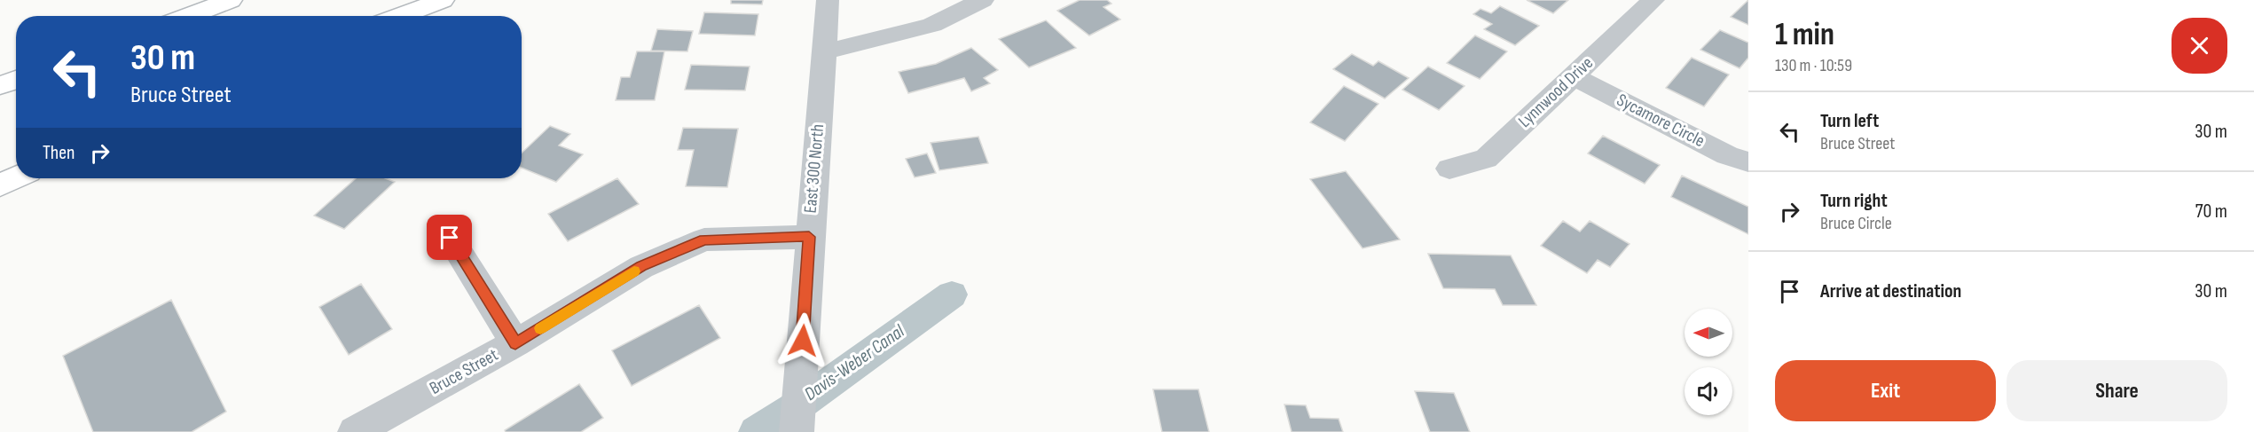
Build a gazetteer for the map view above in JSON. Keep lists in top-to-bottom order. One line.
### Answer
{"streets":{"street":["Lynnwood Drive","Sycamore Circle","East 300 North","Bruce Street"]},"crossings":[["Lynnwood Drive","Sycamore Circle"],["East 300 North","Bruce Street"]],"water":["Davis-Weber Canal"],"north":"left","page":{"heading":["1 min","130 m · 10:59"],"turn":["30 m","Bruce Street"],"list":[{"name":"Turn left","note":"Bruce Street","value":"30 m"},{"name":"Turn right","note":"Bruce Circle","value":"70 m"},{"name":"Arrive at destination","value":"30 m"}],"then":"Then","buttons":["Exit","Share"]}}
